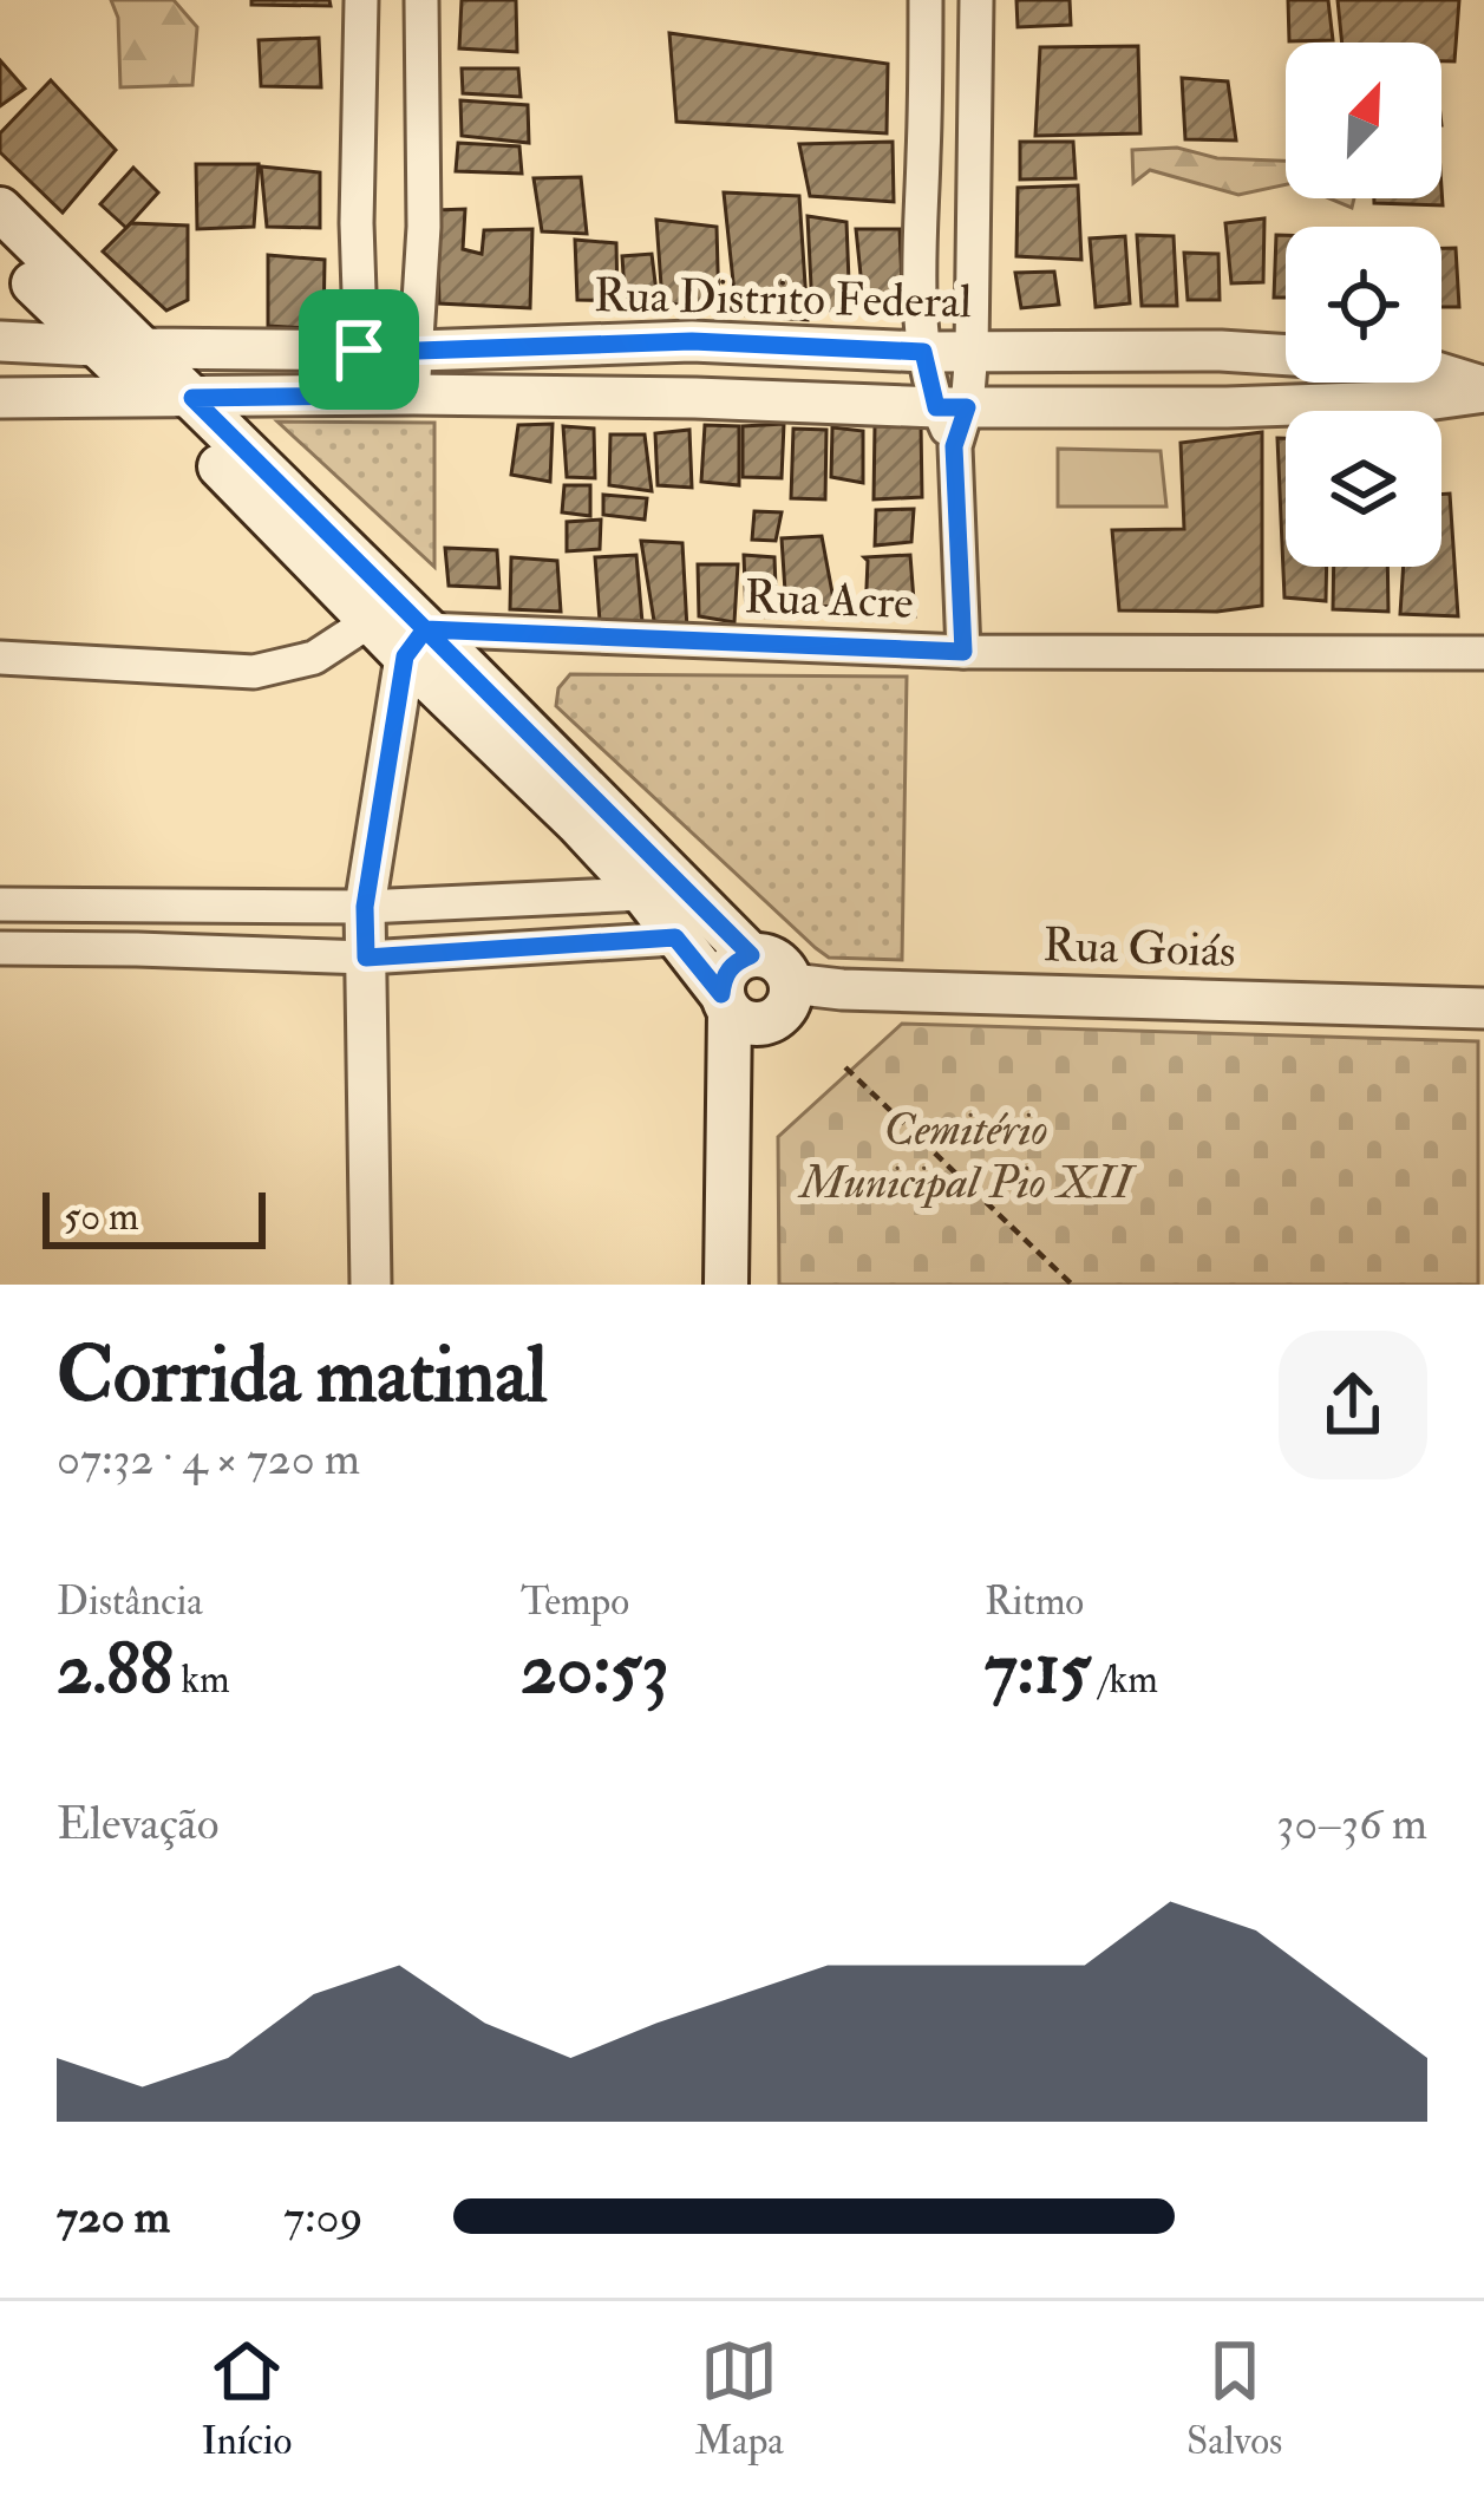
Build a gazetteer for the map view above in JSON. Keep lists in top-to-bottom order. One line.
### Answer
{"streets":{"street":["Rua Distrito Federal","Rua Acre","Rua Goiás"]},"parks":["Cemitério Municipal Pio XII"],"scale_bar":"50 m","north":"top right","page":{"scale":"50 m","heading":["Corrida matinal","07:32 · 4 × 720 m"],"stats":[["Distância","2.88 km"],["Tempo","20:53"],["Ritmo","7:15 /km"]],"chart":["Elevação","30–36 m"],"list":[{"name":"720 m","note":"7:09"}],"tabs":["Início","Mapa","Salvos"]}}
